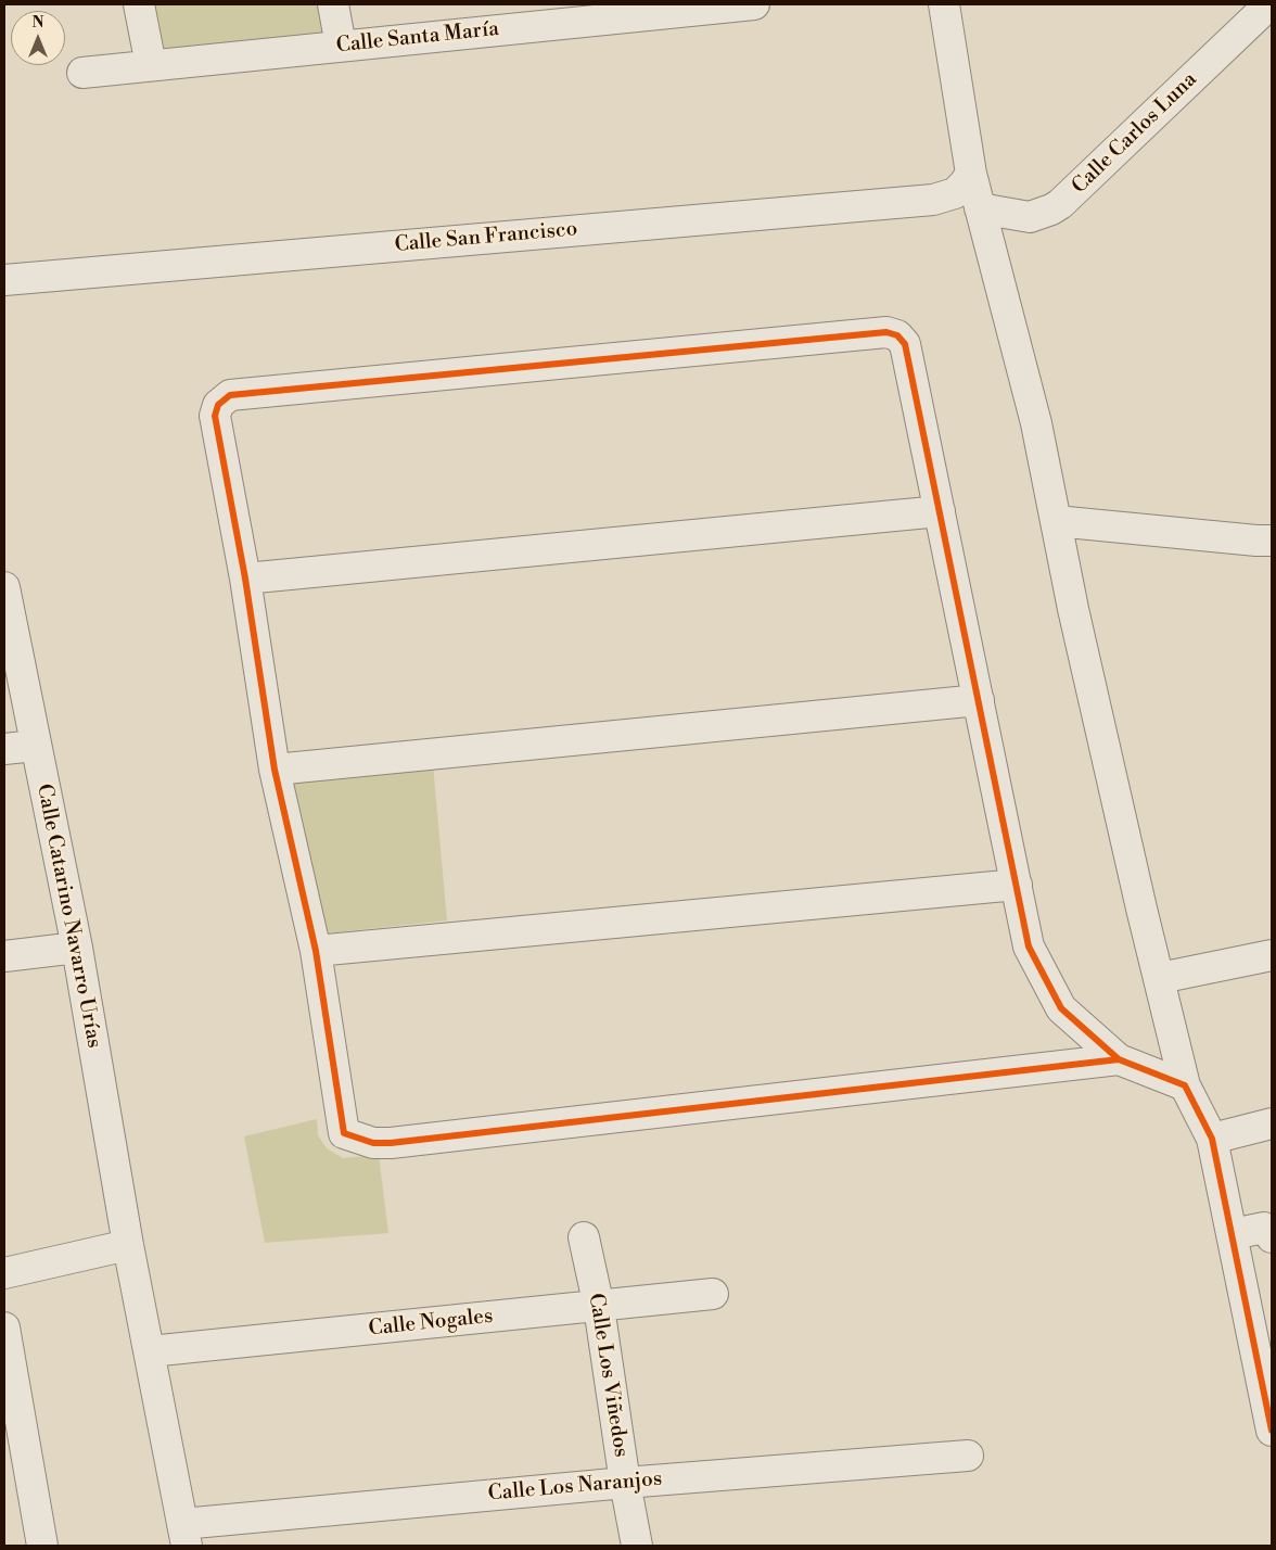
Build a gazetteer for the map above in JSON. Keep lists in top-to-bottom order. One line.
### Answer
{"streets":{"street":["Calle Santa María","Calle Carlos Luna","Calle San Francisco","Calle Catarino Navarro Urías","Calle Nogales","Calle Los Viñedos","Calle Los Naranjos"]},"crossings":[["Calle Carlos Luna","Calle San Francisco"],["Calle Catarino Navarro Urías","Calle Nogales"],["Calle Catarino Navarro Urías","Calle Los Naranjos"],["Calle Nogales","Calle Los Viñedos"],["Calle Los Viñedos","Calle Los Naranjos"]],"north":"top"}
